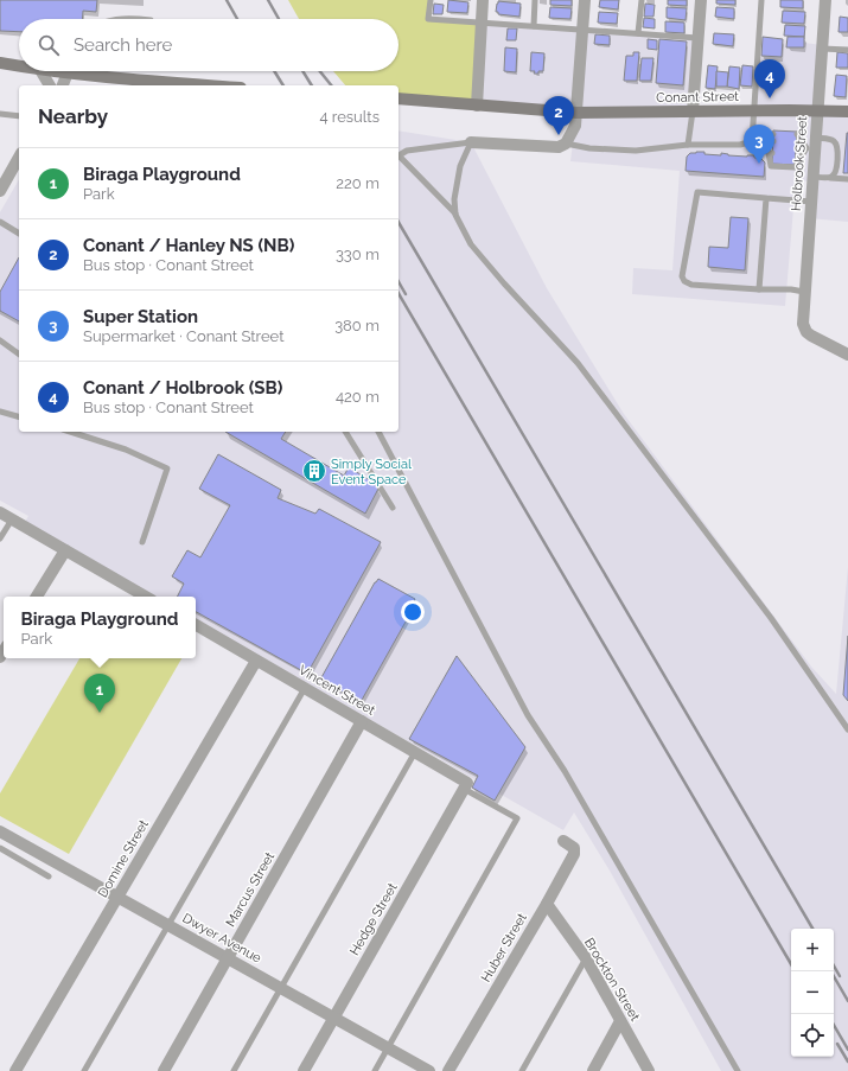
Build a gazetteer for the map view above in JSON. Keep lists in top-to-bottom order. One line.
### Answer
{"streets":{"main road":["Conant Street"],"street":["Holbrook Street","Vincent Street","Domine Street","Marcus Street","Hedge Street","Dwyer Avenue","Huber Street","Brockton Street"]},"crossings":[["Conant Street","Holbrook Street"],["Vincent Street","Domine Street"],["Vincent Street","Marcus Street"],["Vincent Street","Hedge Street"],["Domine Street","Dwyer Avenue"],["Marcus Street","Dwyer Avenue"],["Hedge Street","Dwyer Avenue"],["Huber Street","Brockton Street"]],"places":{"building":["Simply Social Event Space"]},"page":{"search":"Search here","pins":["4","2","3","1"],"heading":["Nearby","4 results"],"list":[{"mark":"1","name":"Biraga Playground","note":"Park","value":"220 m"},{"mark":"2","name":"Conant / Hanley NS (NB)","note":"Bus stop · Conant Street","value":"330 m"},{"mark":"3","name":"Super Station","note":"Supermarket · Conant Street","value":"380 m"},{"mark":"4","name":"Conant / Holbrook (SB)","note":"Bus stop · Conant Street","value":"420 m"}],"popup":["Biraga Playground","Park"],"map_buttons":["+","−"]}}
